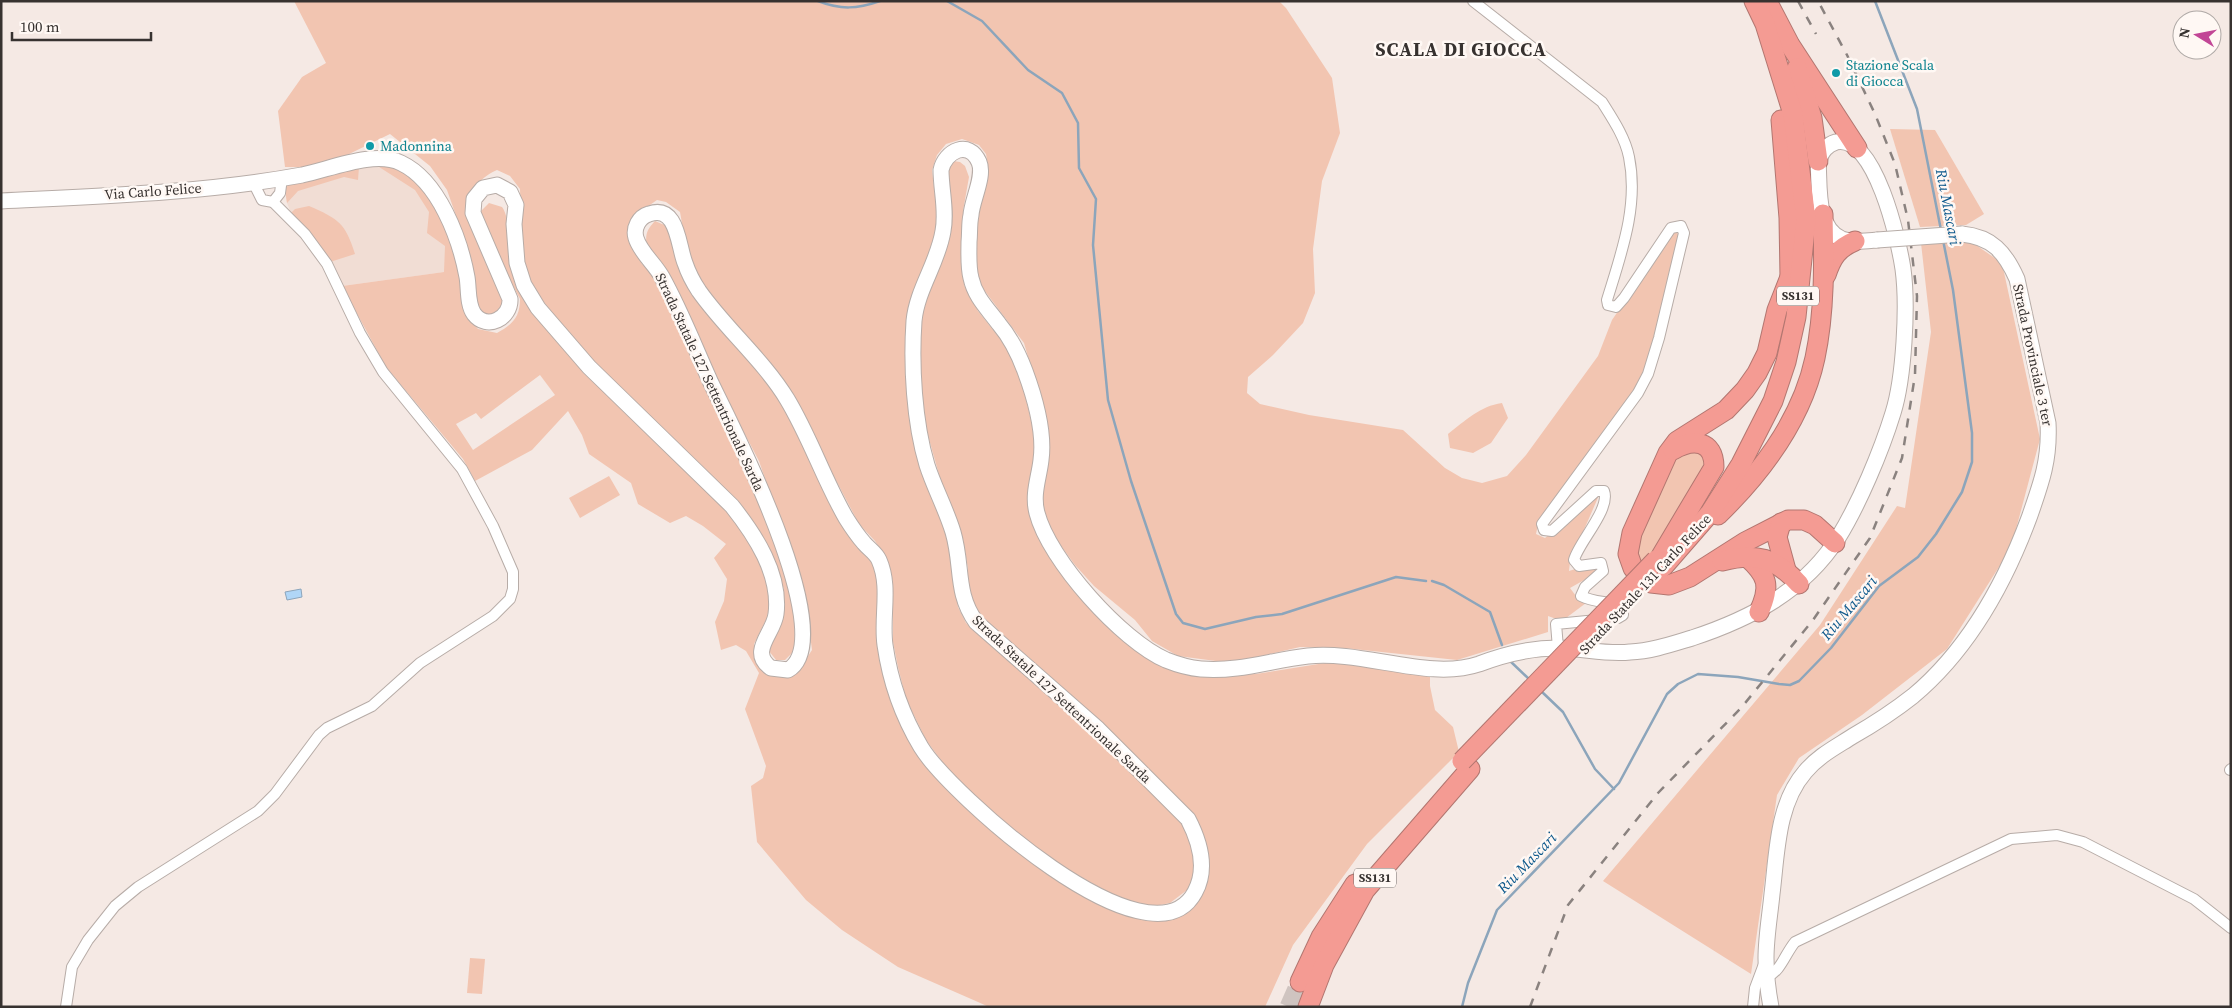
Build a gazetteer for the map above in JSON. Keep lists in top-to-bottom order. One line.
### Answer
{"streets":{"highway":["SS131","Strada Statale 131 Carlo Felice"],"main road":["Via Carlo Felice","Strada Provinciale 3 ter","Strada Statale 127 Settentrionale Sarda"]},"crossings":[["Via Carlo Felice","Strada Statale 127 Settentrionale Sarda"]],"districts":["SCALA DI GIOCCA"],"water":["Riu Mascari"],"places":["Stazione Scala di Giocca","Madonnina"],"scale_bar":"100 m","north":"left"}
